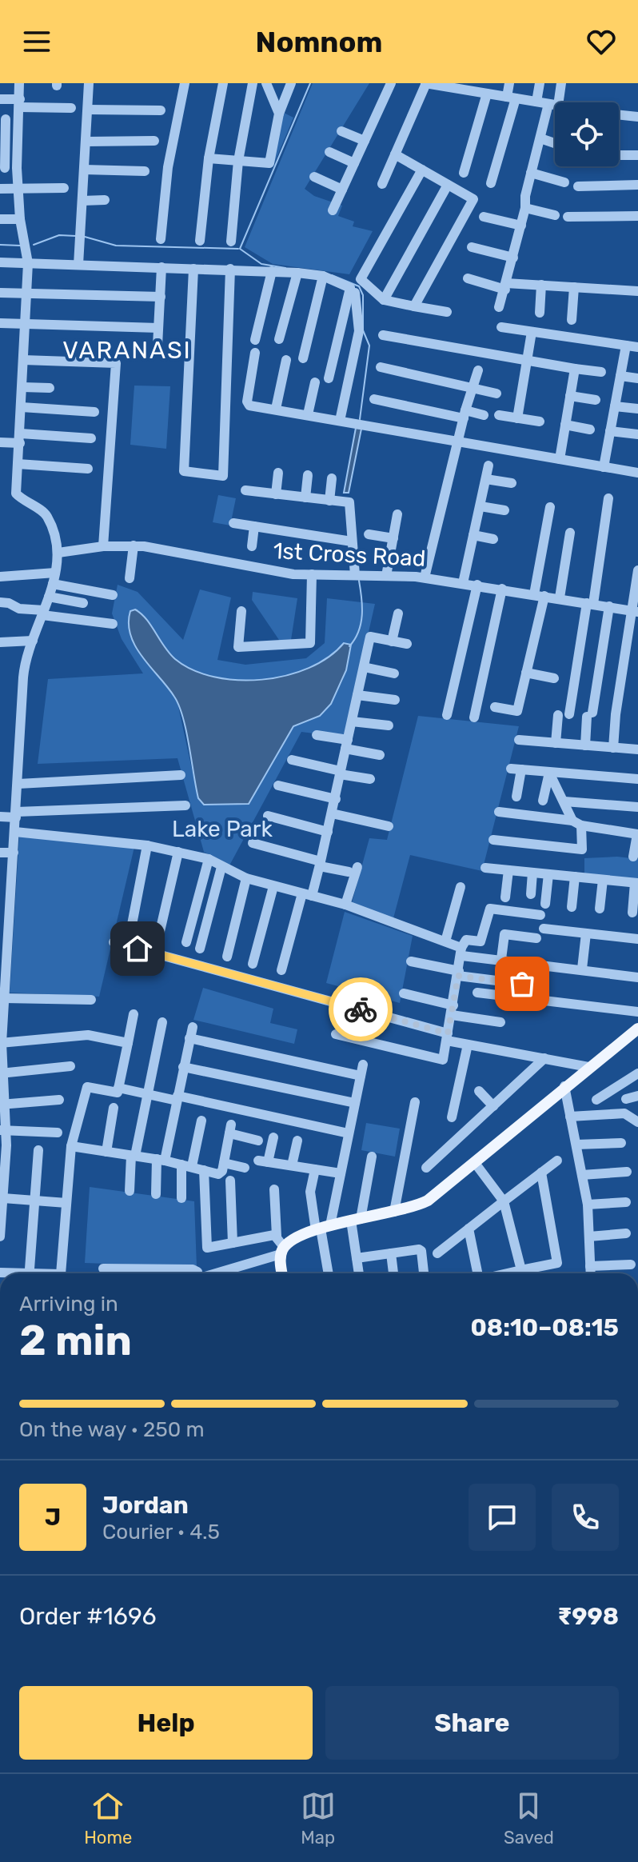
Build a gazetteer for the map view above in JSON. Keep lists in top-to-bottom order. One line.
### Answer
{"streets":{"street":["1st Cross Road"]},"districts":["VARANASI"],"parks":["Lake Park"],"page":{"header":"Nomnom","heading":["2 min","Arriving in","08:10–08:15"],"panel":["Jordan","Courier · 4.5","Order #1696","₹998"],"bar":"On the way · 250 m","round":"J","buttons":["Help","Share"],"tabs":["Home","Map","Saved"]}}
